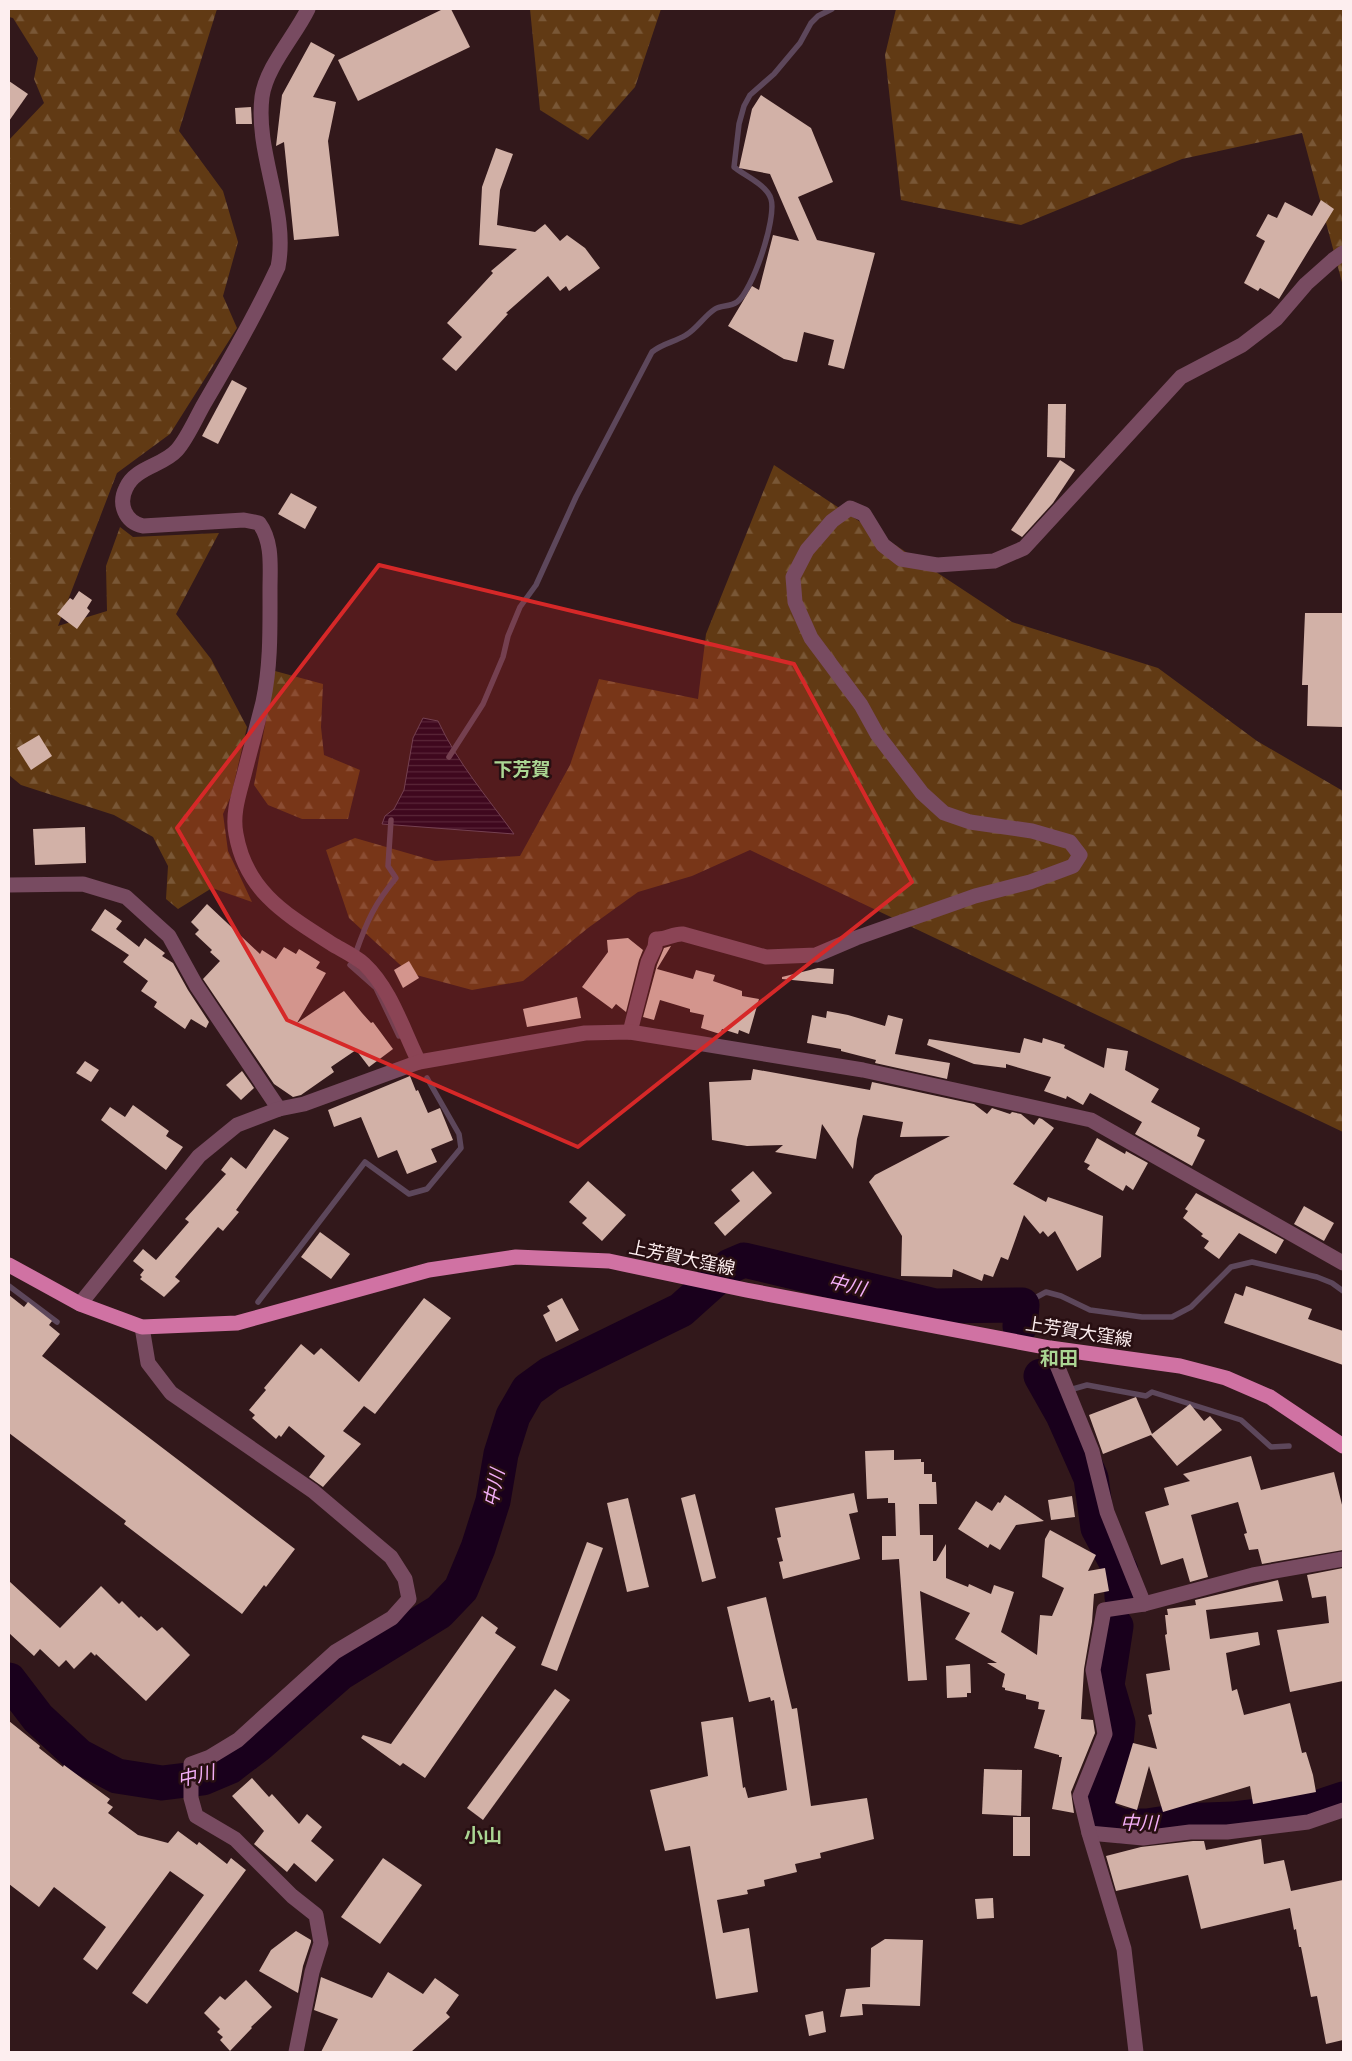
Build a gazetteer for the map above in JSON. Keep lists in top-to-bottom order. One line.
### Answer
{"streets":{"main road":["上芳賀大窪線"]},"districts":["下芳賀","和田","小山"],"water":["中川"]}
